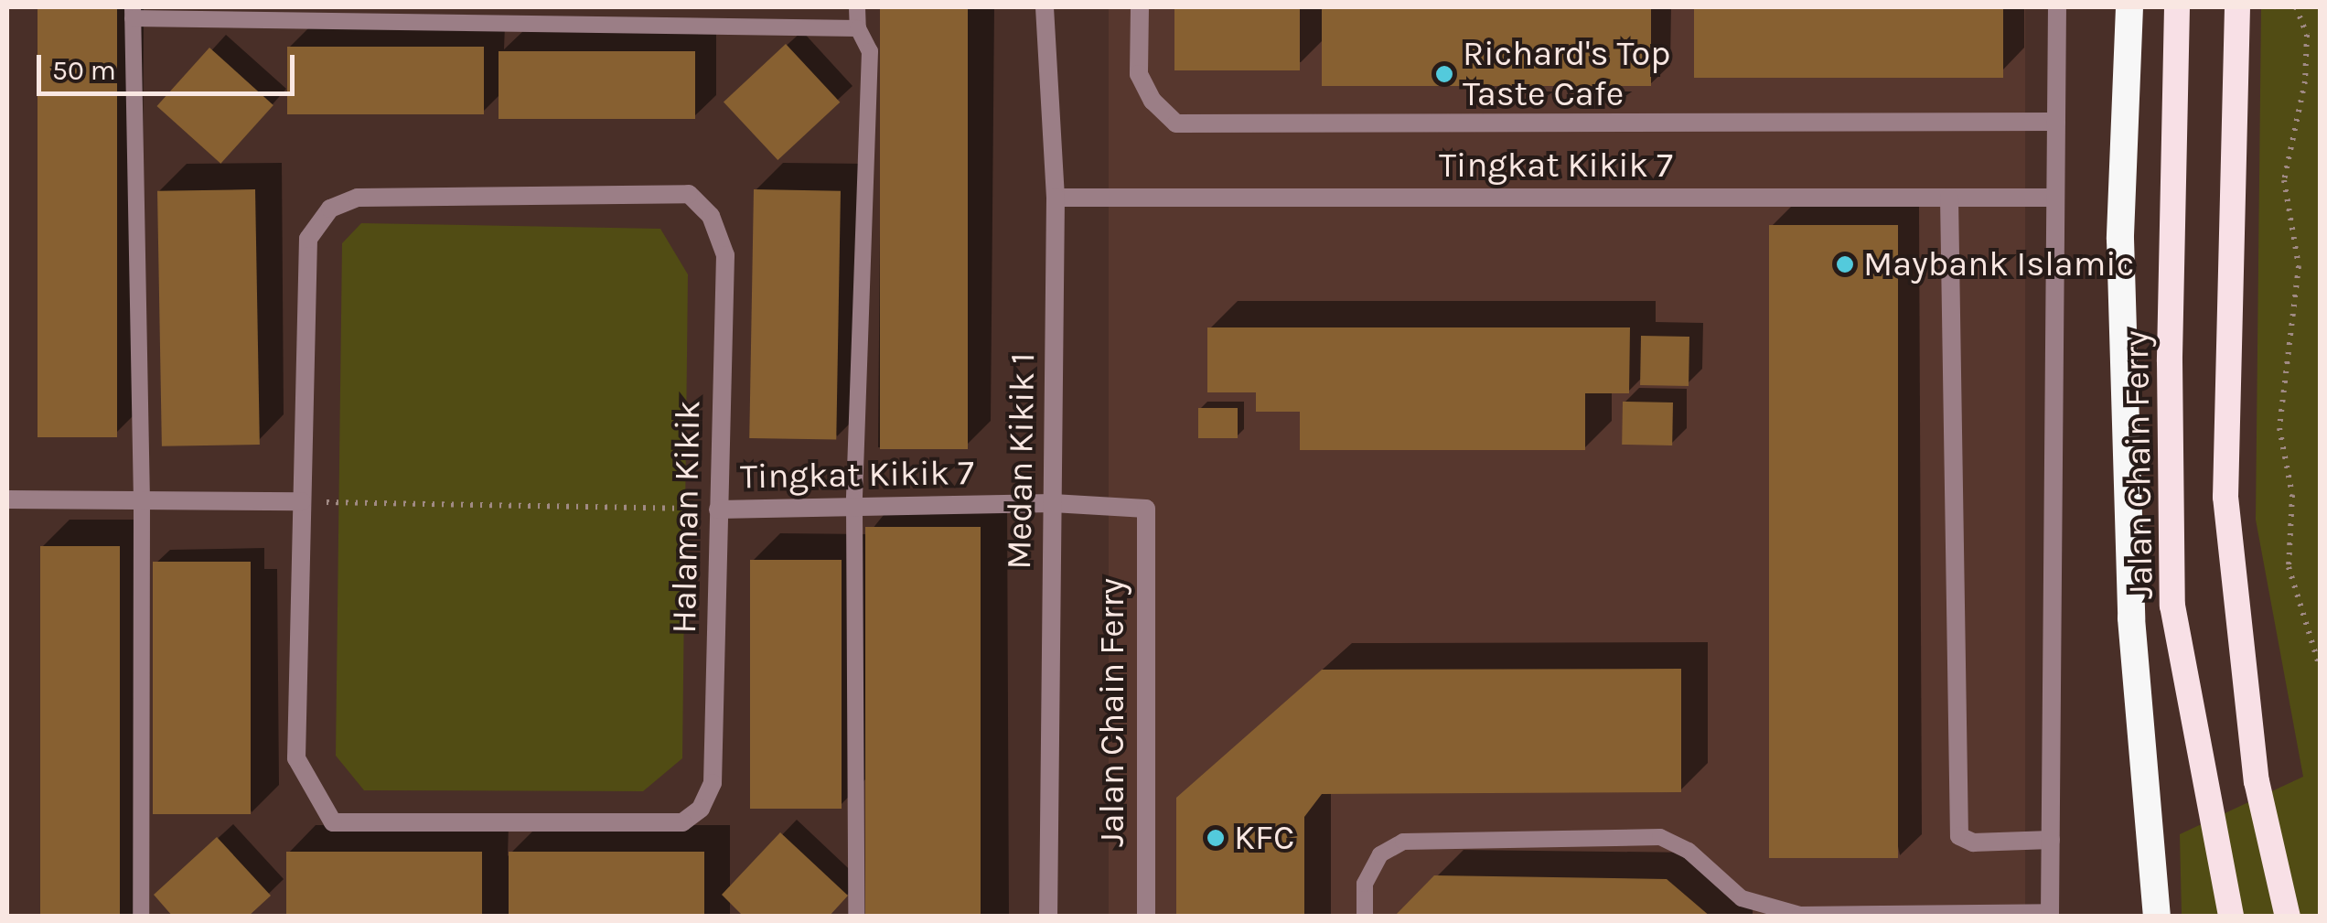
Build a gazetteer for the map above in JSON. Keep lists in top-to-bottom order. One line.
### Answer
{"streets":{"highway":["Jalan Chain Ferry"],"street":["Tingkat Kikik 7","Medan Kikik 1","Halaman Kikik"]},"crossings":[["Tingkat Kikik 7","Medan Kikik 1"],["Tingkat Kikik 7","Jalan Chain Ferry"],["Tingkat Kikik 7","Halaman Kikik"]],"places":["Richard's Top Taste Cafe","Maybank Islamic","KFC"],"scale_bar":"50 m"}
